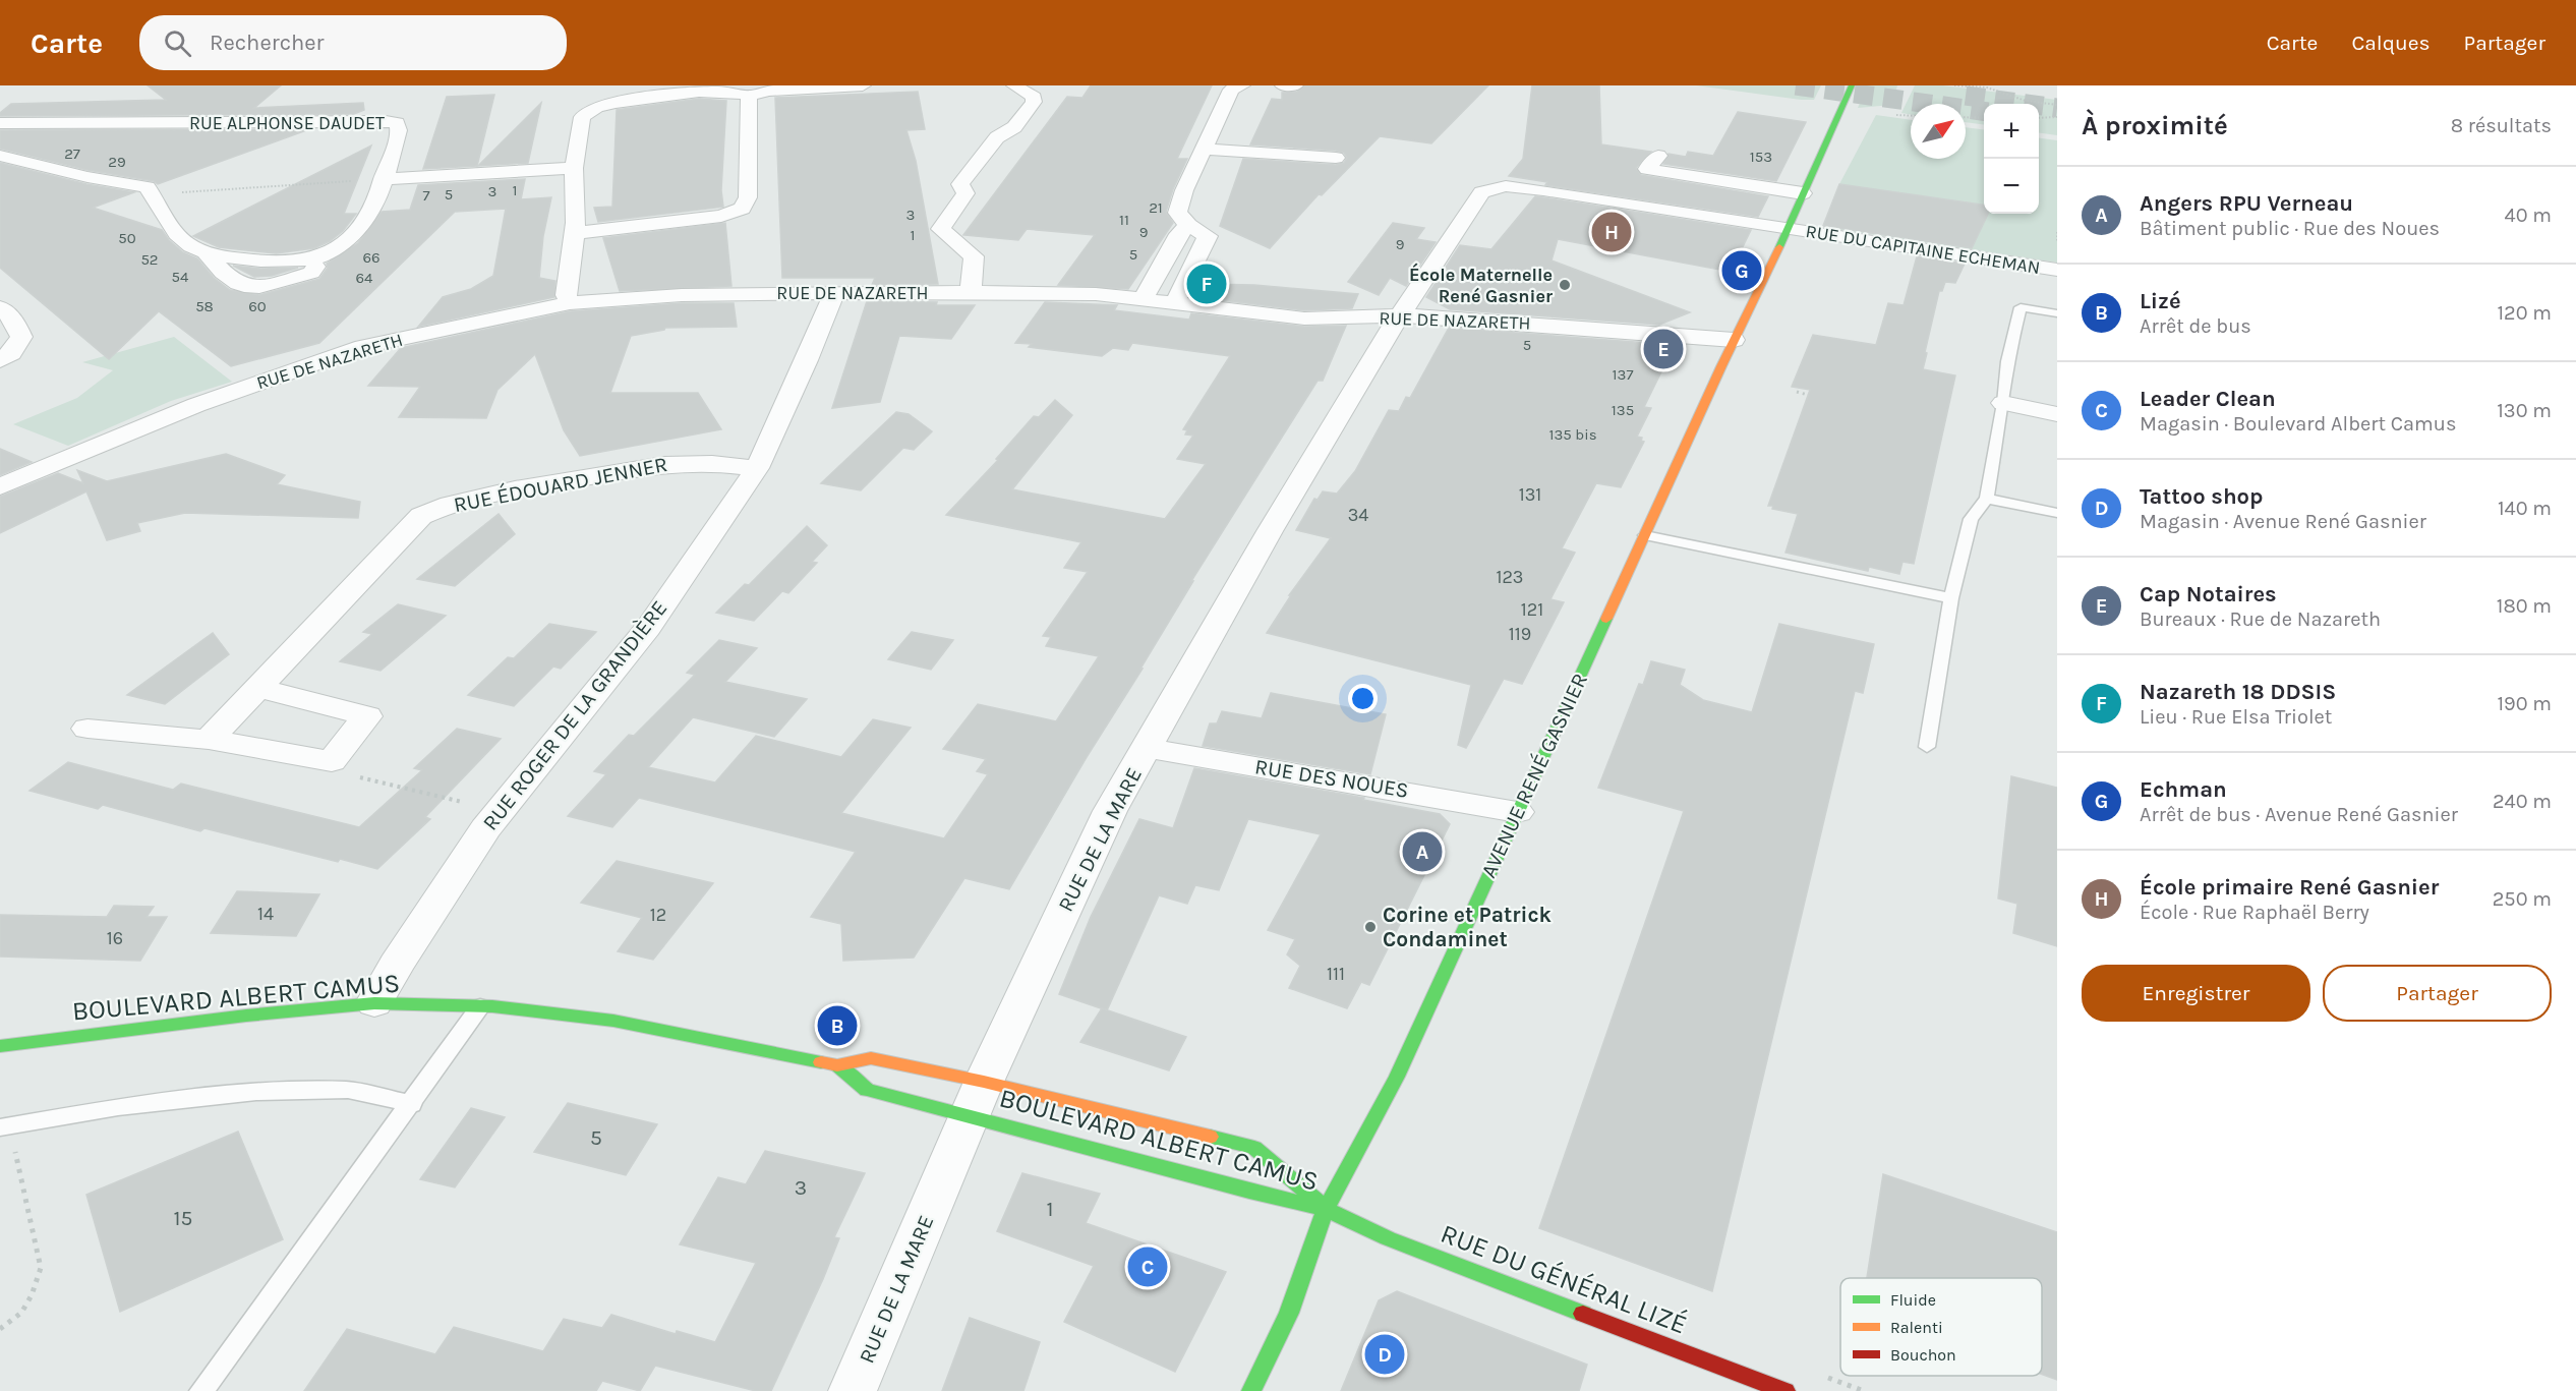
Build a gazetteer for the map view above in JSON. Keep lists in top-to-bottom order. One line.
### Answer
{"streets":{"main road":["AVENUE RENÉ GASNIER","BOULEVARD ALBERT CAMUS","RUE DU GÉNÉRAL LIZÉ"],"street":["RUE ALPHONSE DAUDET","RUE DU CAPITAINE ECHEMAN","RUE DE NAZARETH","RUE ÉDOUARD JENNER","RUE ROGER DE LA GRANDIÈRE","RUE DES NOUES","RUE DE LA MARE"]},"crossings":[["RUE DU CAPITAINE ECHEMAN","RUE DE NAZARETH"],["RUE DU CAPITAINE ECHEMAN","AVENUE RENÉ GASNIER"],["RUE DU CAPITAINE ECHEMAN","RUE DE LA MARE"],["RUE DE NAZARETH","RUE ROGER DE LA GRANDIÈRE"],["RUE DE NAZARETH","AVENUE RENÉ GASNIER"],["RUE DE NAZARETH","RUE DE LA MARE"],["RUE ÉDOUARD JENNER","RUE ROGER DE LA GRANDIÈRE"],["RUE ROGER DE LA GRANDIÈRE","BOULEVARD ALBERT CAMUS"],["AVENUE RENÉ GASNIER","RUE DES NOUES"],["AVENUE RENÉ GASNIER","BOULEVARD ALBERT CAMUS"],["AVENUE RENÉ GASNIER","RUE DU GÉNÉRAL LIZÉ"],["RUE DES NOUES","RUE DE LA MARE"],["RUE DE LA MARE","BOULEVARD ALBERT CAMUS"],["BOULEVARD ALBERT CAMUS","RUE DU GÉNÉRAL LIZÉ"]],"places":["École Maternelle René Gasnier","Corine et Patrick Condaminet"],"house_numbers":["27","153","29","1","3","5","7","21","3","11","9","1","50","9","5","66","52","54","64","58","60","5","137","135","135 bis","131","34","123","121","119","14","12","16","111","5","3","1","15"],"legend":["Fluide","Ralenti","Bouchon"],"north":"top right","page":{"header":"Carte","search":"Rechercher","nav":["Carte","Calques","Partager"],"heading":["À proximité","8 résultats"],"map_buttons":["+","−"],"list":[{"mark":"A","name":"Angers RPU Verneau","note":"Bâtiment public · Rue des Noues","value":"40 m"},{"mark":"B","name":"Lizé","note":"Arrêt de bus","value":"120 m"},{"mark":"C","name":"Leader Clean","note":"Magasin · Boulevard Albert Camus","value":"130 m"},{"mark":"D","name":"Tattoo shop","note":"Magasin · Avenue René Gasnier","value":"140 m"},{"mark":"E","name":"Cap Notaires","note":"Bureaux · Rue de Nazareth","value":"180 m"},{"mark":"F","name":"Nazareth 18 DDSIS","note":"Lieu · Rue Elsa Triolet","value":"190 m"},{"mark":"G","name":"Echman","note":"Arrêt de bus · Avenue René Gasnier","value":"240 m"},{"mark":"H","name":"École primaire René Gasnier","note":"École · Rue Raphaël Berry","value":"250 m"}],"pins":["H","G","F","E","A","B","C","D"],"buttons":["Enregistrer","Partager"]}}
